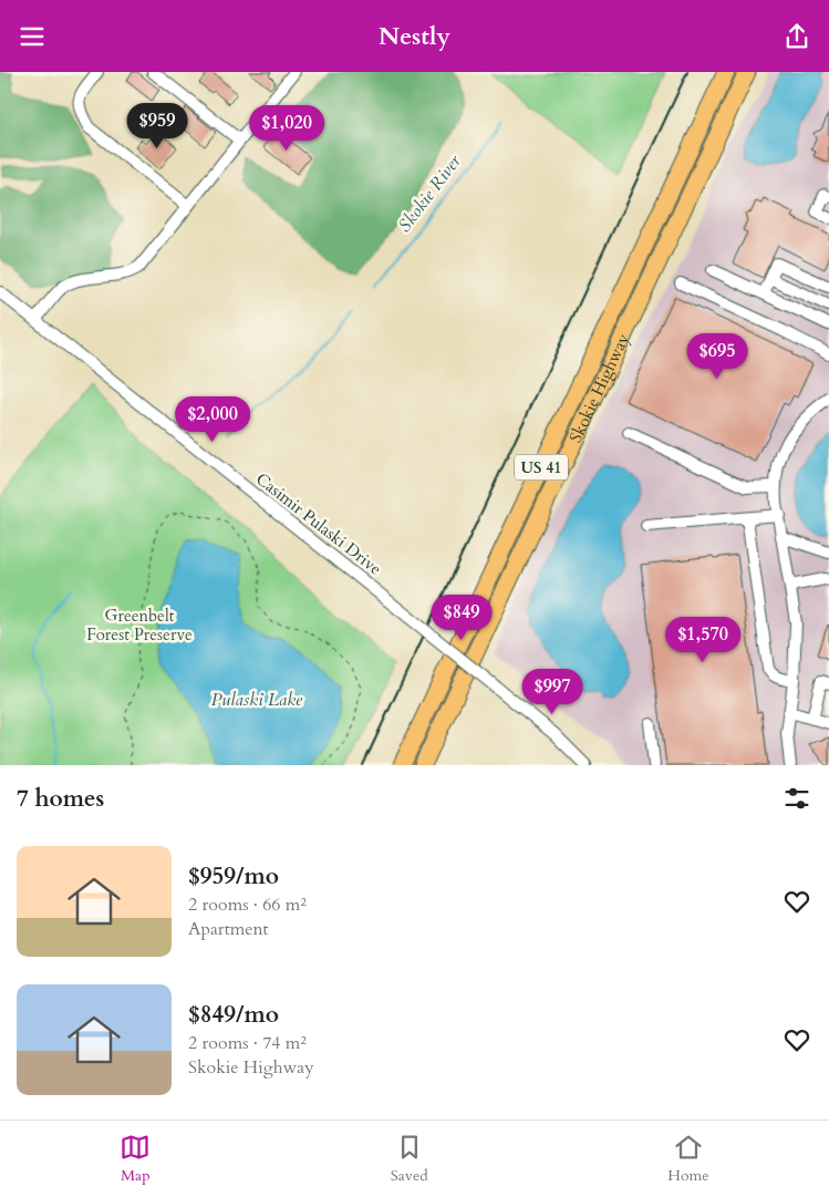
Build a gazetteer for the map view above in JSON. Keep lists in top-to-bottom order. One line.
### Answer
{"streets":{"highway":["Skokie Highway","US 41"],"street":["Casimir Pulaski Drive"]},"water":["Skokie River","Pulaski Lake"],"parks":["Greenbelt Forest Preserve"],"page":{"header":"Nestly","price":["$959","$1,020","$695","$2,000","$849","$1,570","$997"],"heading":"7 homes","list":[{"name":"$959/mo","note":"2 rooms · 66 m² · Apartment"},{"name":"$849/mo","note":"2 rooms · 74 m² · Skokie Highway"}],"tabs":["Map","Saved","Home"]}}
